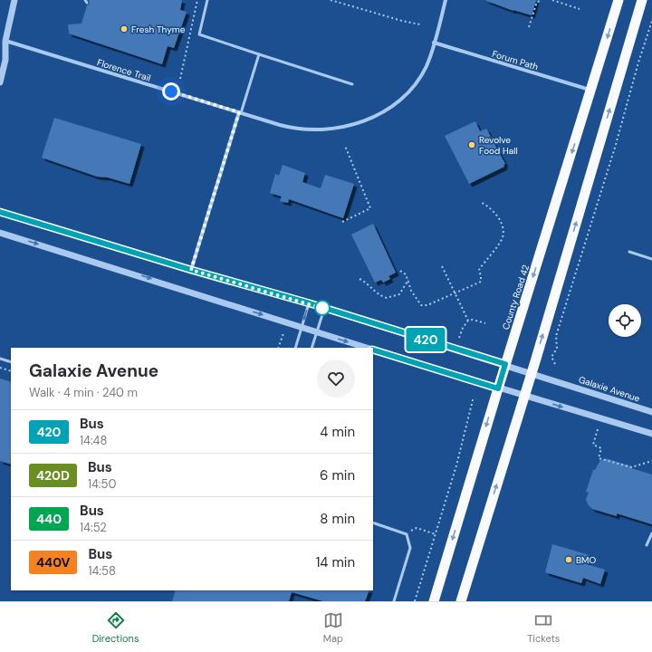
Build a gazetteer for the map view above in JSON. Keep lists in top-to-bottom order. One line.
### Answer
{"streets":{"highway":["County Road 42"],"street":["Forum Path","Florence Trail","Galaxie Avenue"]},"crossings":[["Forum Path","Florence Trail"],["Forum Path","County Road 42"],["County Road 42","Galaxie Avenue"]],"places":["Fresh Thyme","Revolve Food Hall","BMO"],"lines":["bus line 420"],"page":{"on_map":"420","heading":["Galaxie Avenue","Walk · 4 min · 240 m"],"list":[{"mark":"420","name":"Bus","note":"14:48","value":"4 min"},{"mark":"420D","name":"Bus","note":"14:50","value":"6 min"},{"mark":"440","name":"Bus","note":"14:52","value":"8 min"},{"mark":"440V","name":"Bus","note":"14:58","value":"14 min"}],"tabs":["Directions","Map","Tickets"]}}
